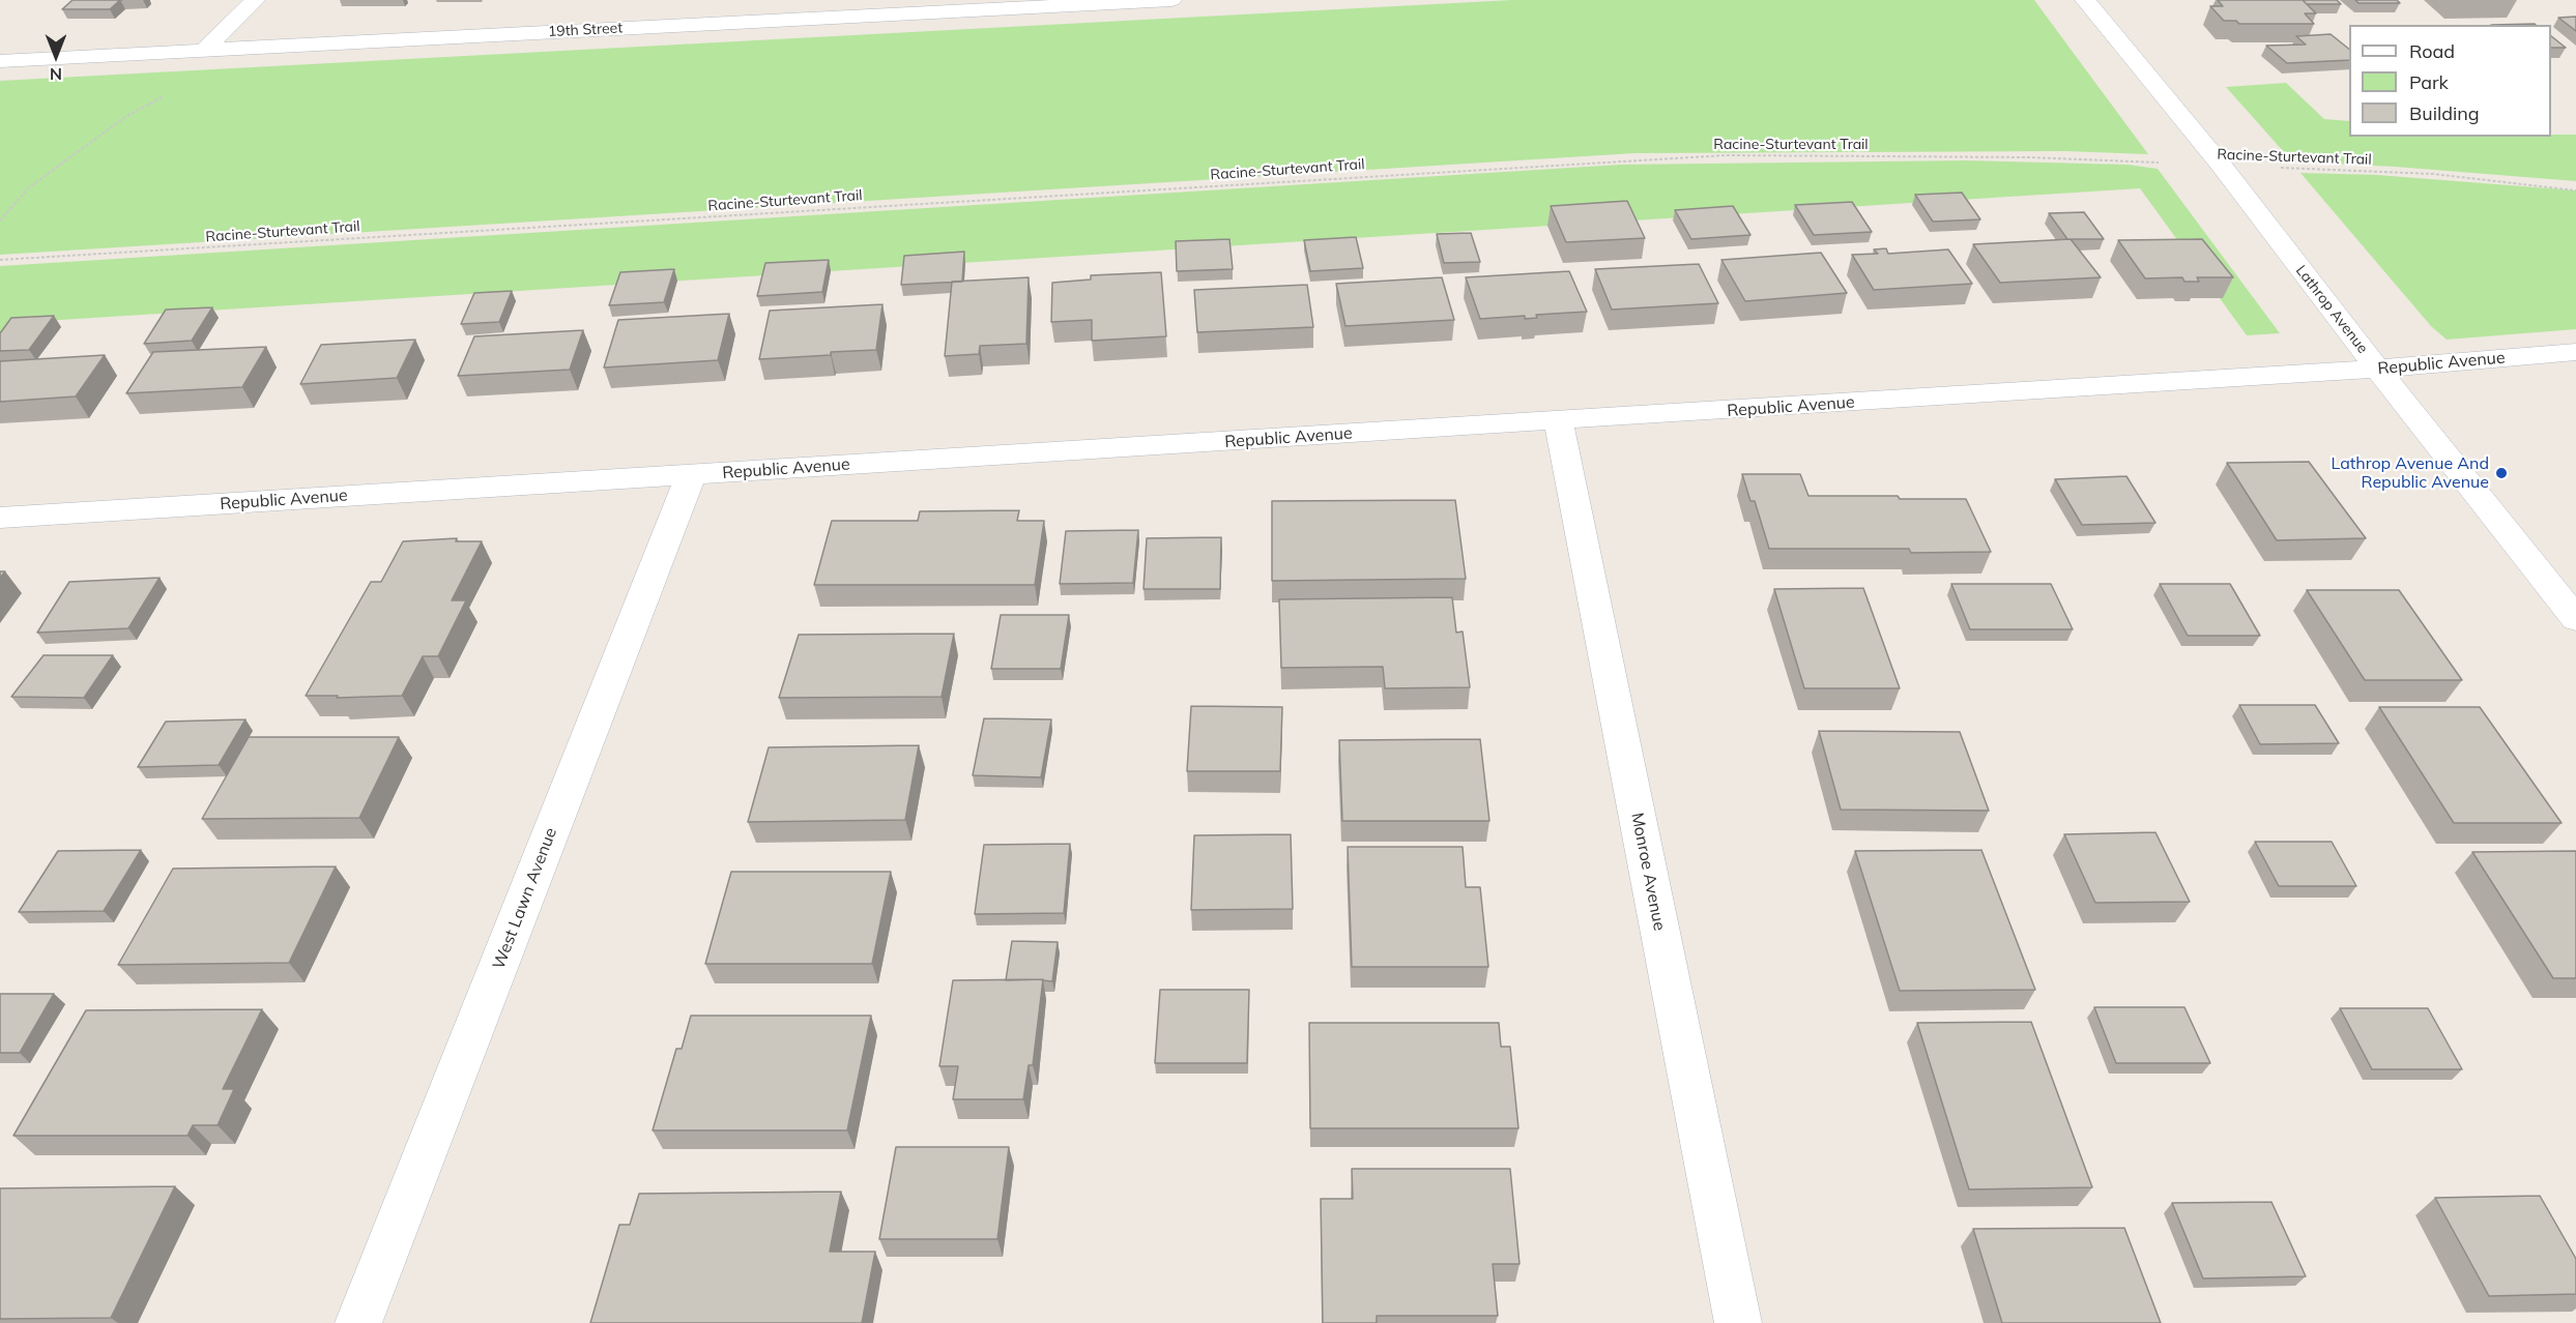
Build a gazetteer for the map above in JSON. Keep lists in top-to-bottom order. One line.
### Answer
{"streets":{"street":["19th Street","Lathrop Avenue","Republic Avenue","Monroe Avenue","West Lawn Avenue"],"path":["Racine-Sturtevant Trail"]},"crossings":[["Racine-Sturtevant Trail","Lathrop Avenue"],["Lathrop Avenue","Republic Avenue"],["Republic Avenue","Monroe Avenue"],["Republic Avenue","West Lawn Avenue"]],"places":["Lathrop Avenue And Republic Avenue"],"legend":["Road","Park","Building"],"north":"bottom"}
